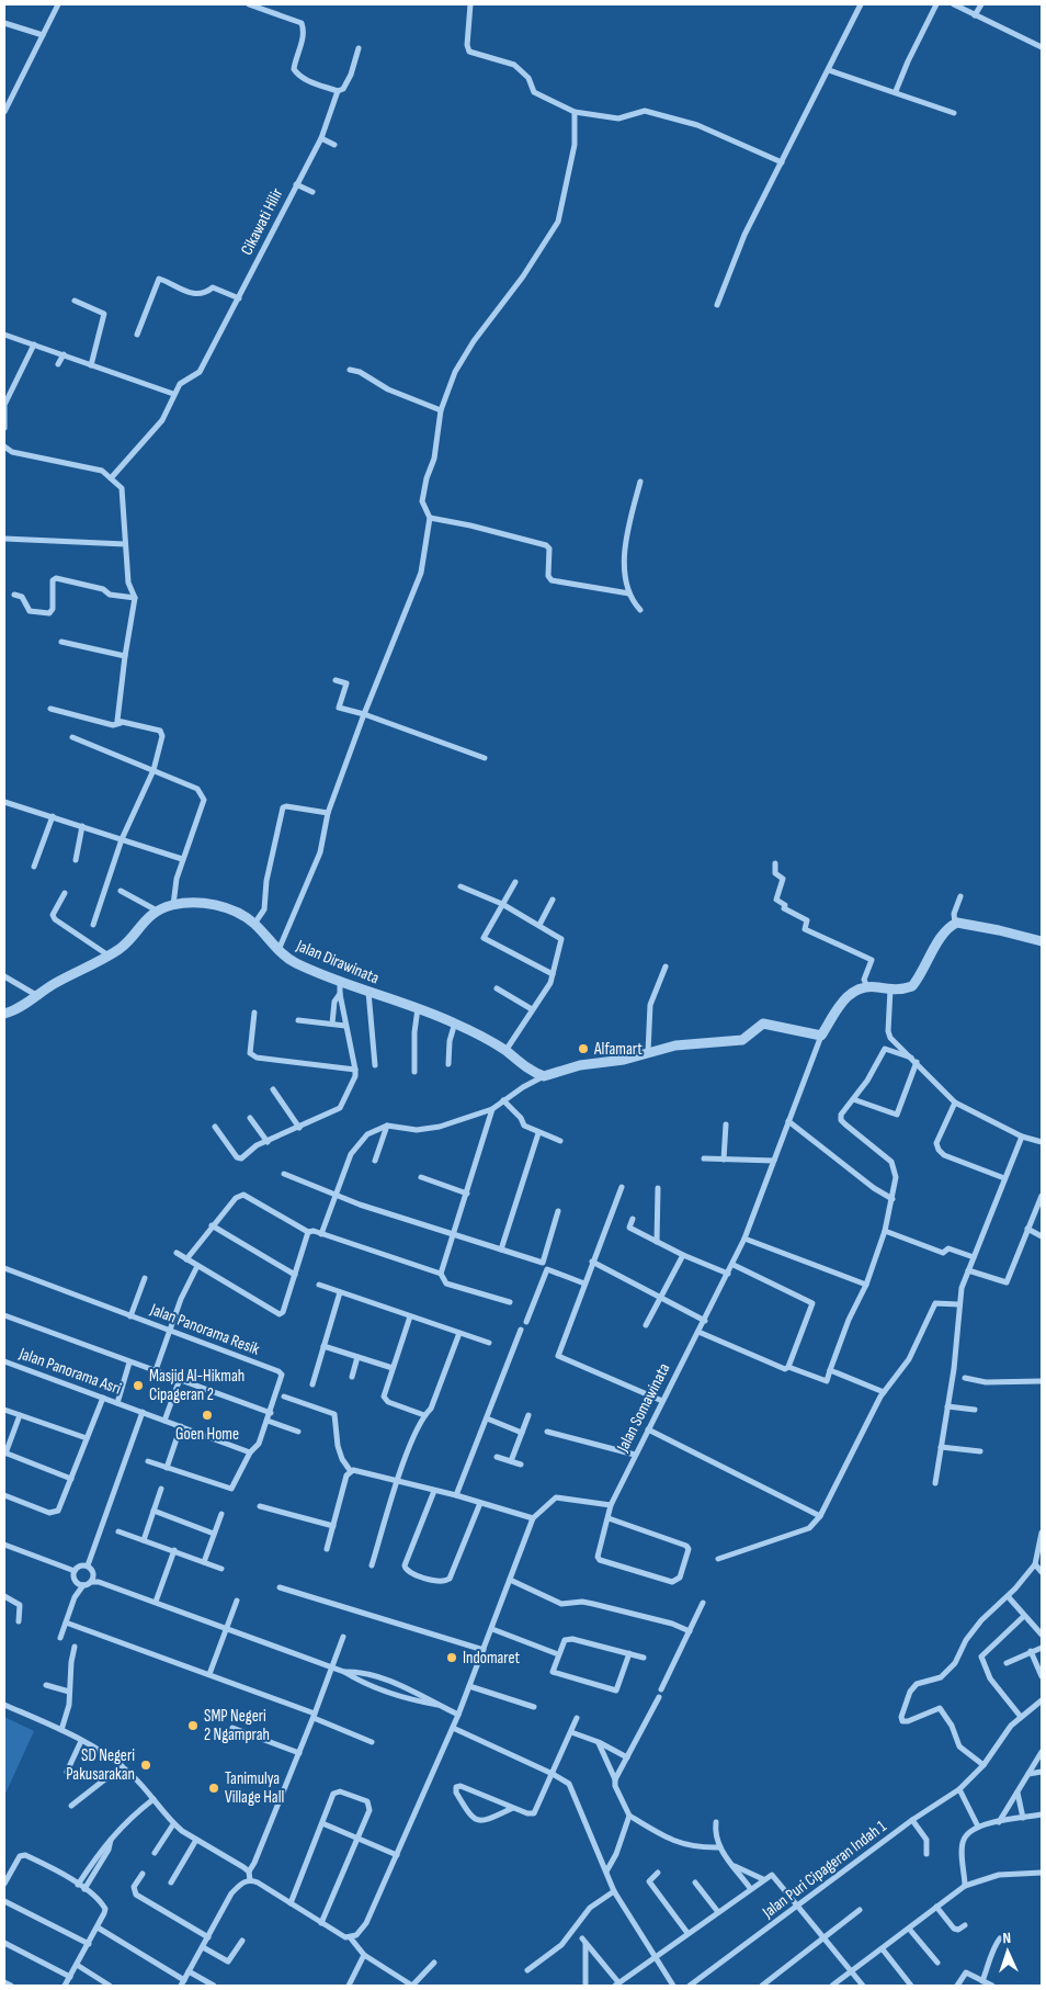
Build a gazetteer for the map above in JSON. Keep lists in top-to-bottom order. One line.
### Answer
{"streets":{"street":["Cikawati Hilir","Jalan Dirawinata","Jalan Panorama Resik","Jalan Panorama Asri","Jalan Somawinata","Jalan Puri Cipageran Indah 1"]},"crossings":[["Jalan Panorama Resik","Jalan Panorama Asri"]],"places":["Alfamart","Masjid Al-Hikmah Cipageran 2","Goen Home","Indomaret","SMP Negeri 2 Ngamprah","SD Negeri Pakusarakan","Tanimulya Village Hall"],"north":"top"}
